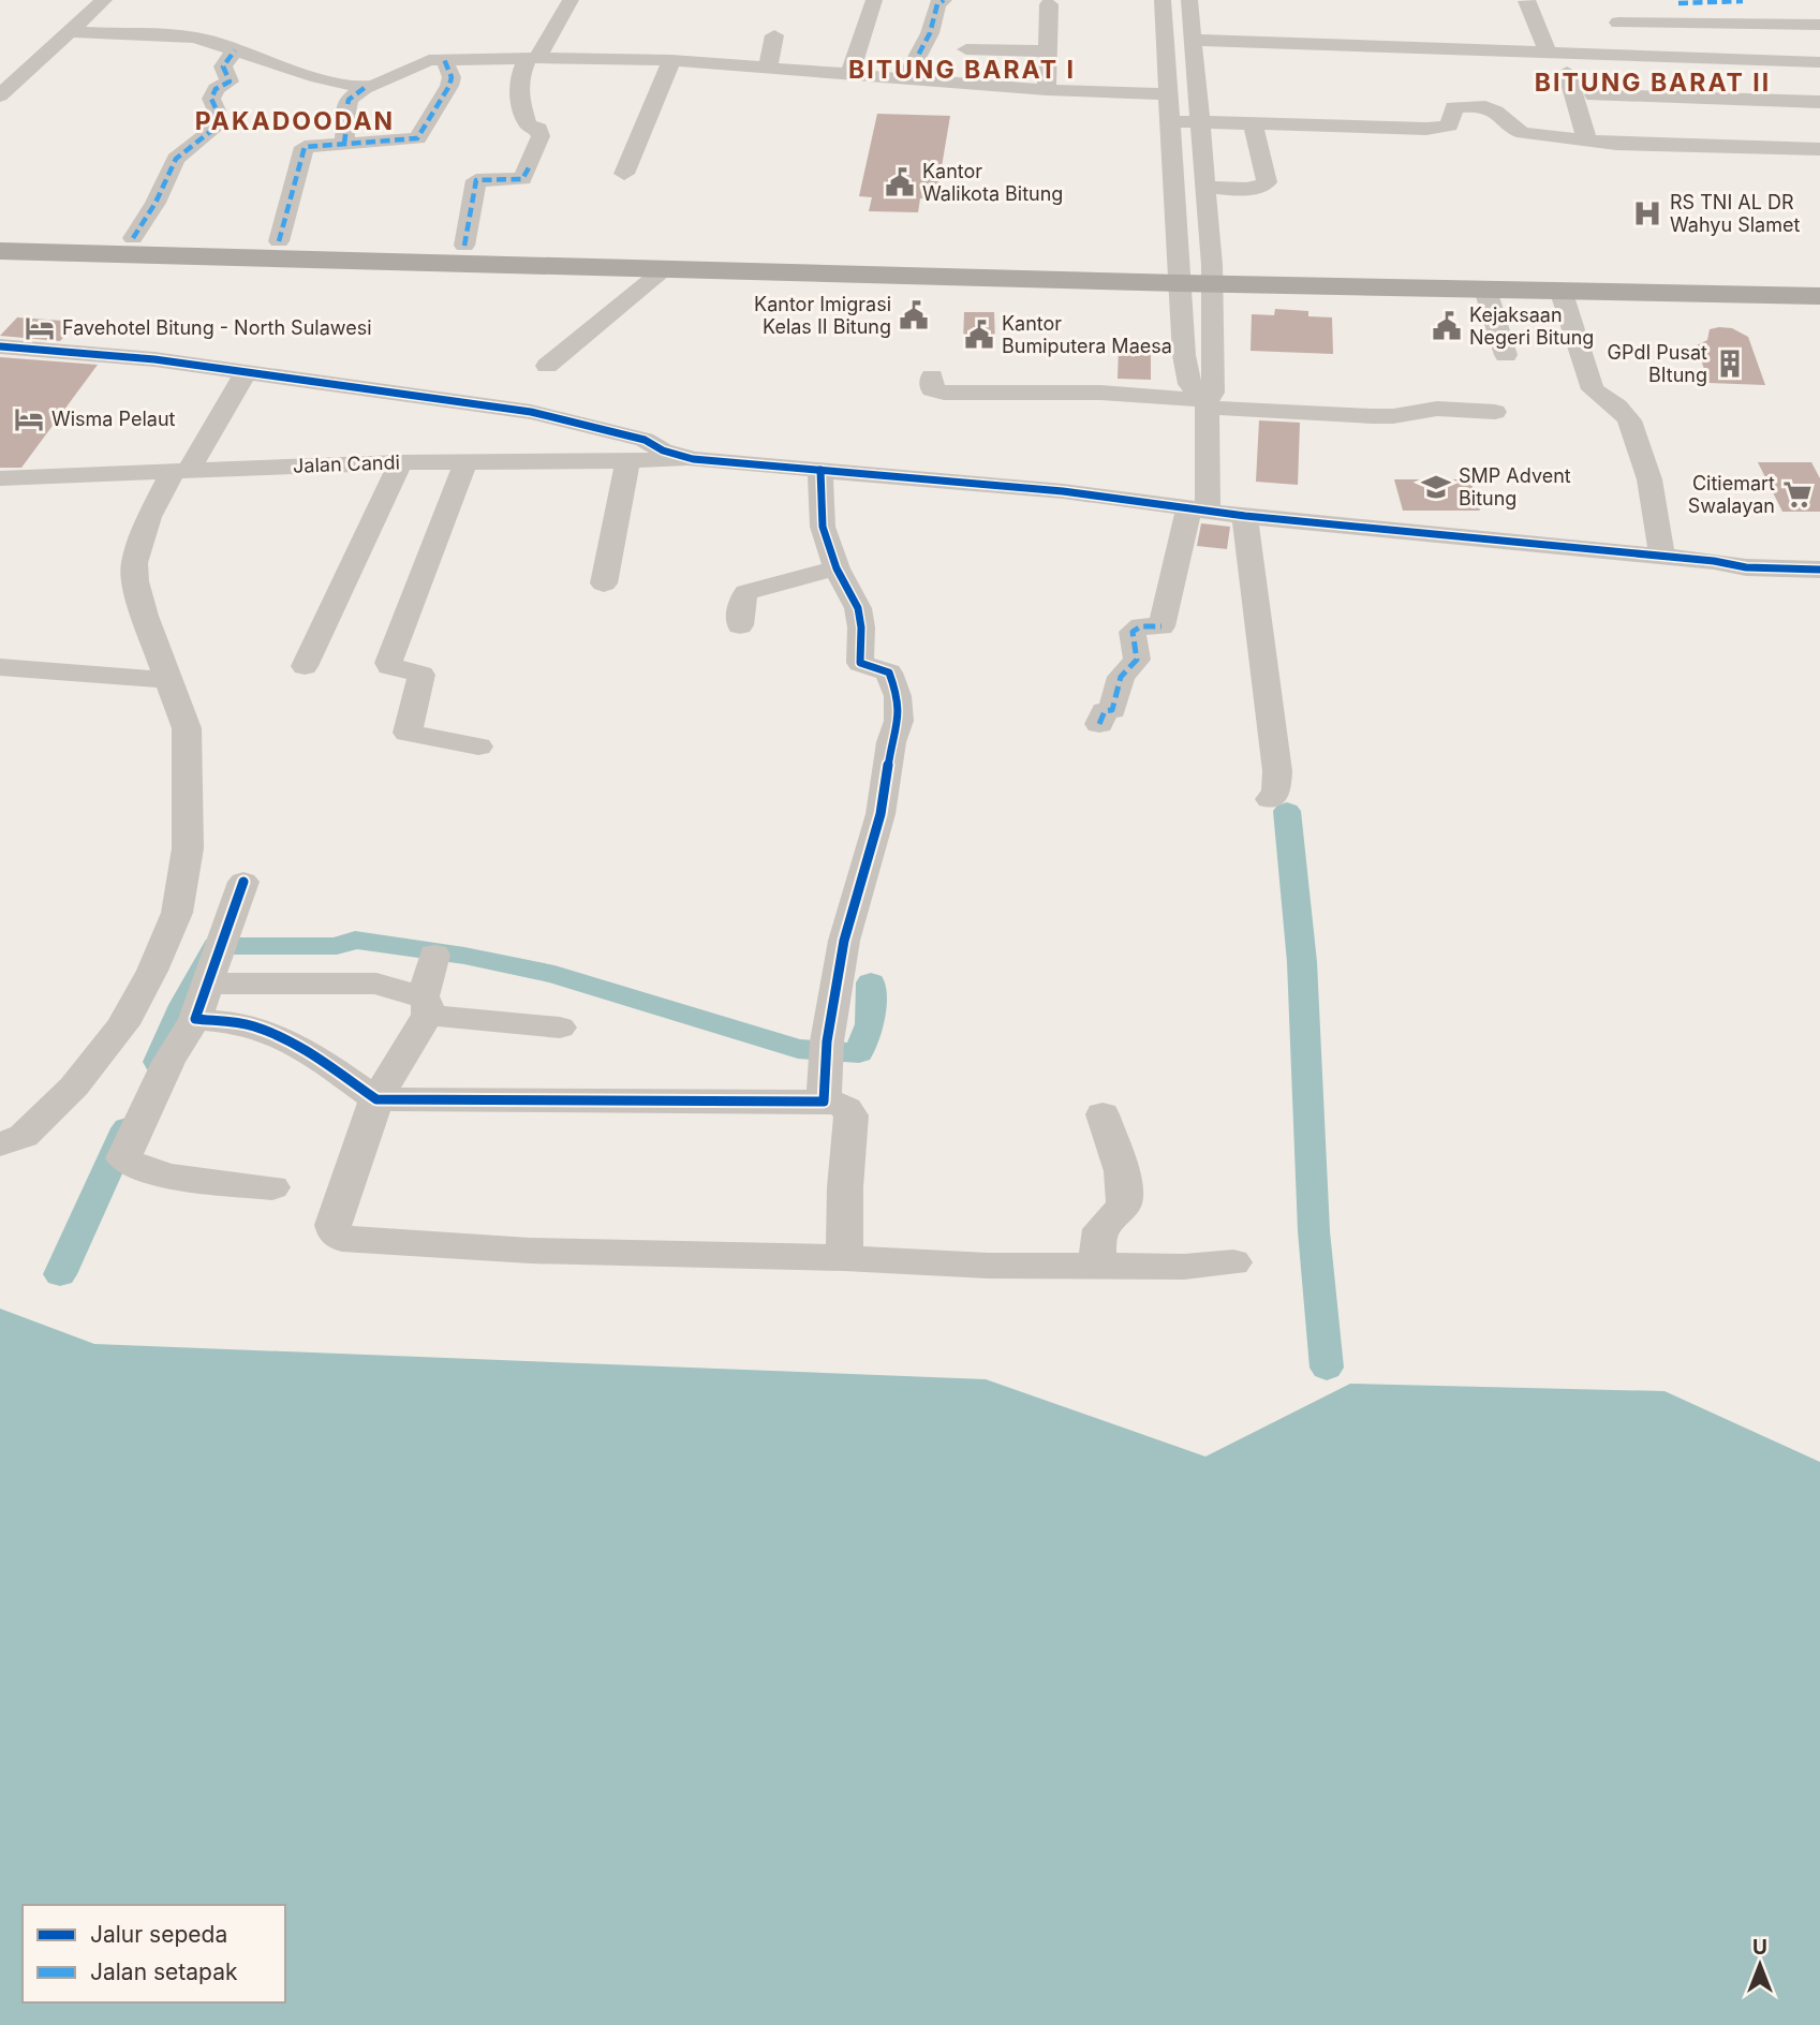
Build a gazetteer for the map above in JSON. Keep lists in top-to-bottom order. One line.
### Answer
{"streets":{"street":["Jalan Candi"]},"districts":["BITUNG BARAT I","BITUNG BARAT II","PAKADOODAN"],"places":{"public building":["Kantor Walikota Bitung","Kantor Imigrasi Kelas II Bitung","Kejaksaan Negeri Bitung","Kantor Bumiputera Maesa"],"hospital":["RS TNI AL DR Wahyu Slamet"],"hotel":["Favehotel Bitung - North Sulawesi","Wisma Pelaut"],"building":["GPdI Pusat BItung"],"school or university":["SMP Advent Bitung"],"supermarket":["Citiemart Swalayan"]},"legend":["Jalur sepeda","Jalan setapak"],"north":"top"}
